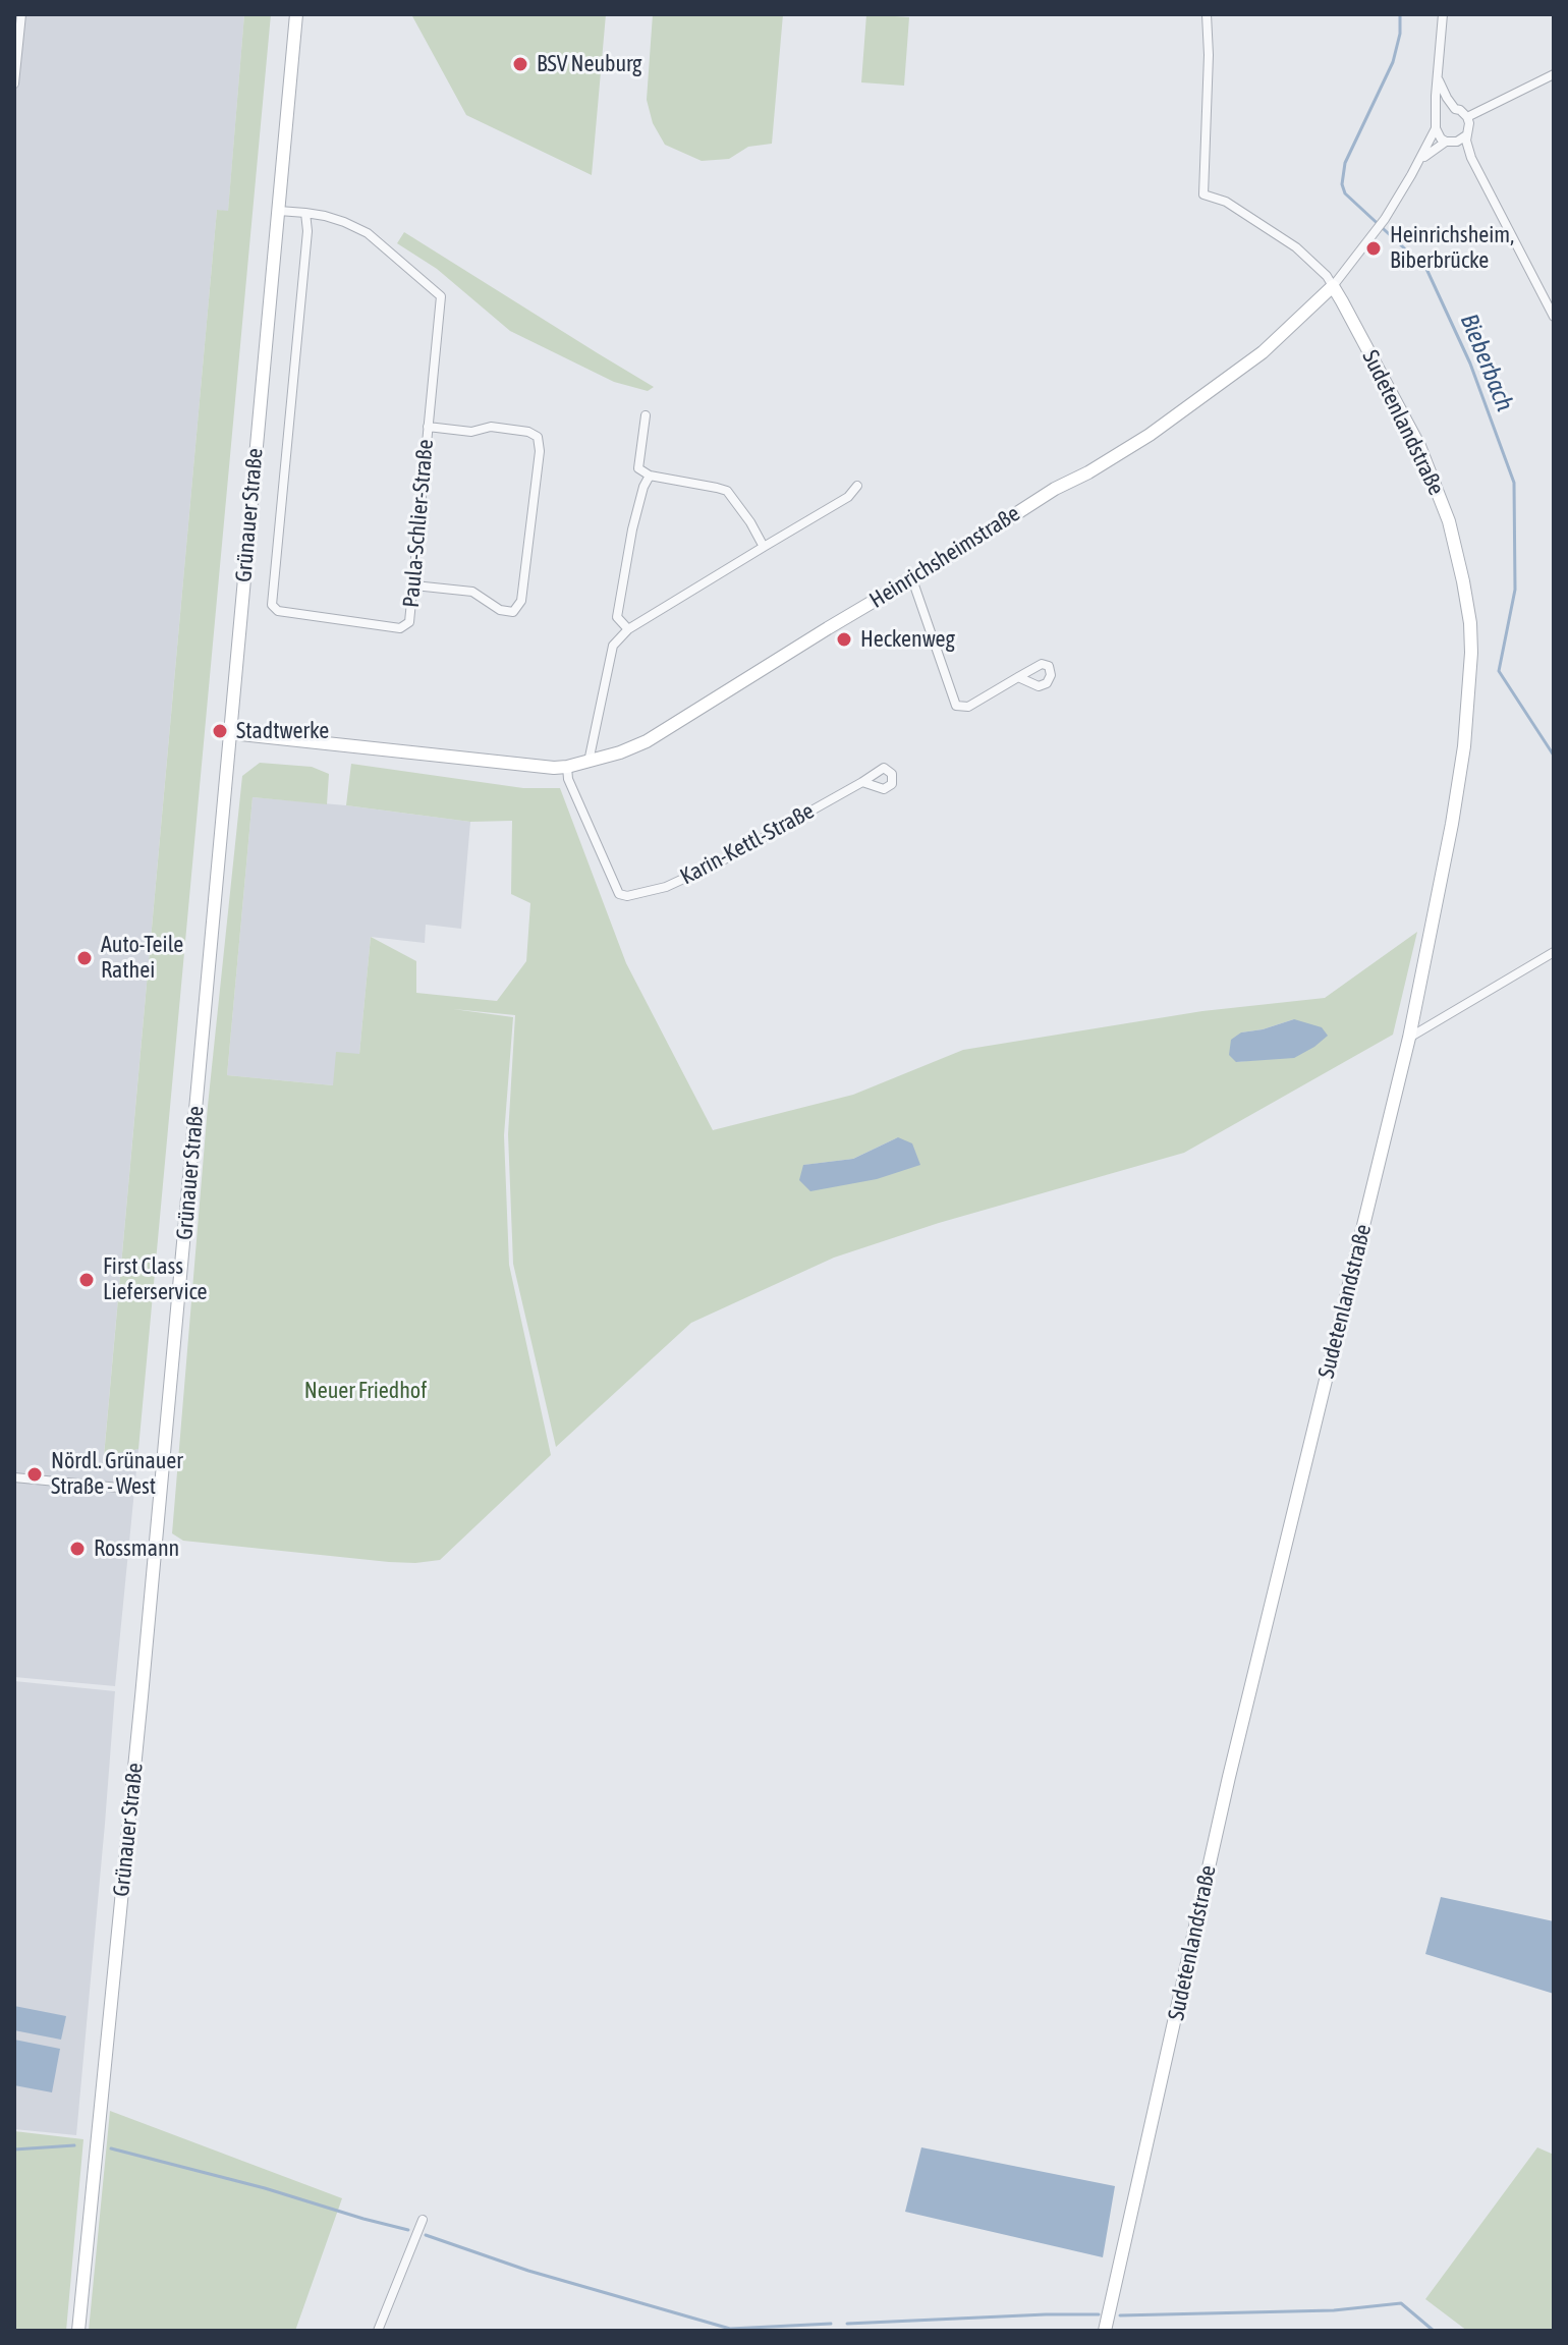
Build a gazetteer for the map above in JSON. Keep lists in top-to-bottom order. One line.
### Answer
{"streets":{"street":["Sudetenlandstraße","Grünauer Straße","Paula-Schlier-Straße","Heinrichsheimstraße","Karin-Kettl-Straße"]},"crossings":[["Sudetenlandstraße","Heinrichsheimstraße"],["Grünauer Straße","Paula-Schlier-Straße"],["Grünauer Straße","Heinrichsheimstraße"],["Heinrichsheimstraße","Karin-Kettl-Straße"]],"water":["Bieberbach"],"parks":["Neuer Friedhof"],"places":["BSV Neuburg","Heinrichsheim, Biberbrücke","Heckenweg","Stadtwerke","Auto-Teile Rathei","First Class Lieferservice","Nördl. Grünauer Straße - West","Rossmann"]}
